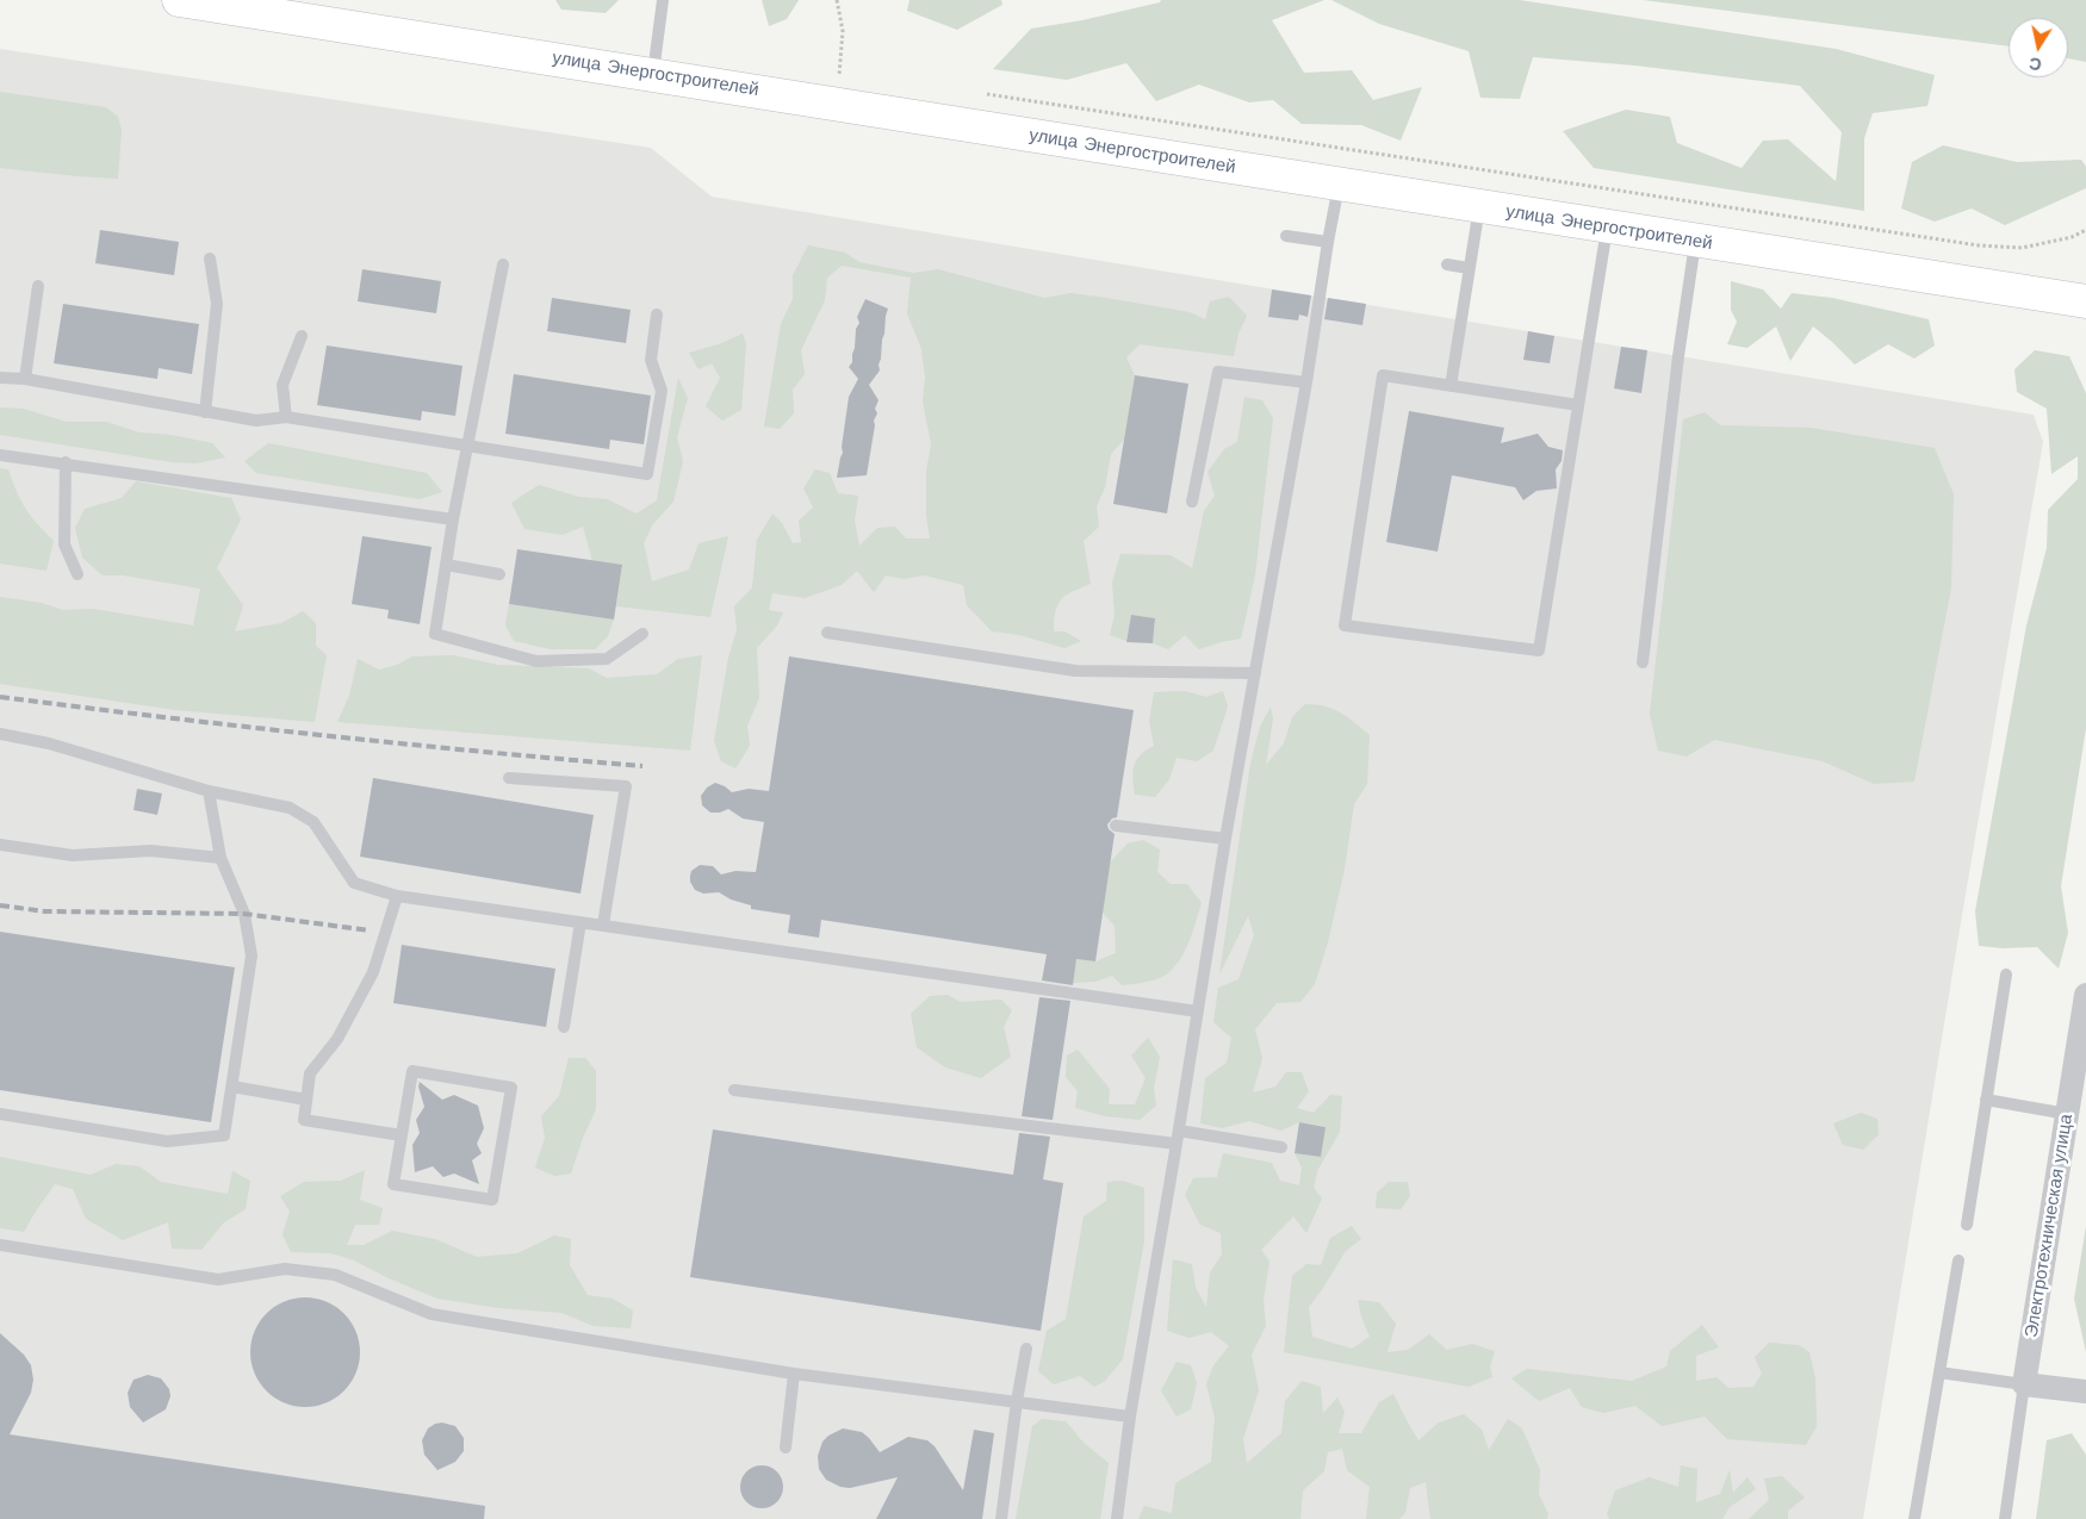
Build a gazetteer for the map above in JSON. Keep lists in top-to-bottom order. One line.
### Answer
{"streets":{"main road":["улица Энергостроителей"],"street":["Электротехническая улица"]},"north":"bottom"}
